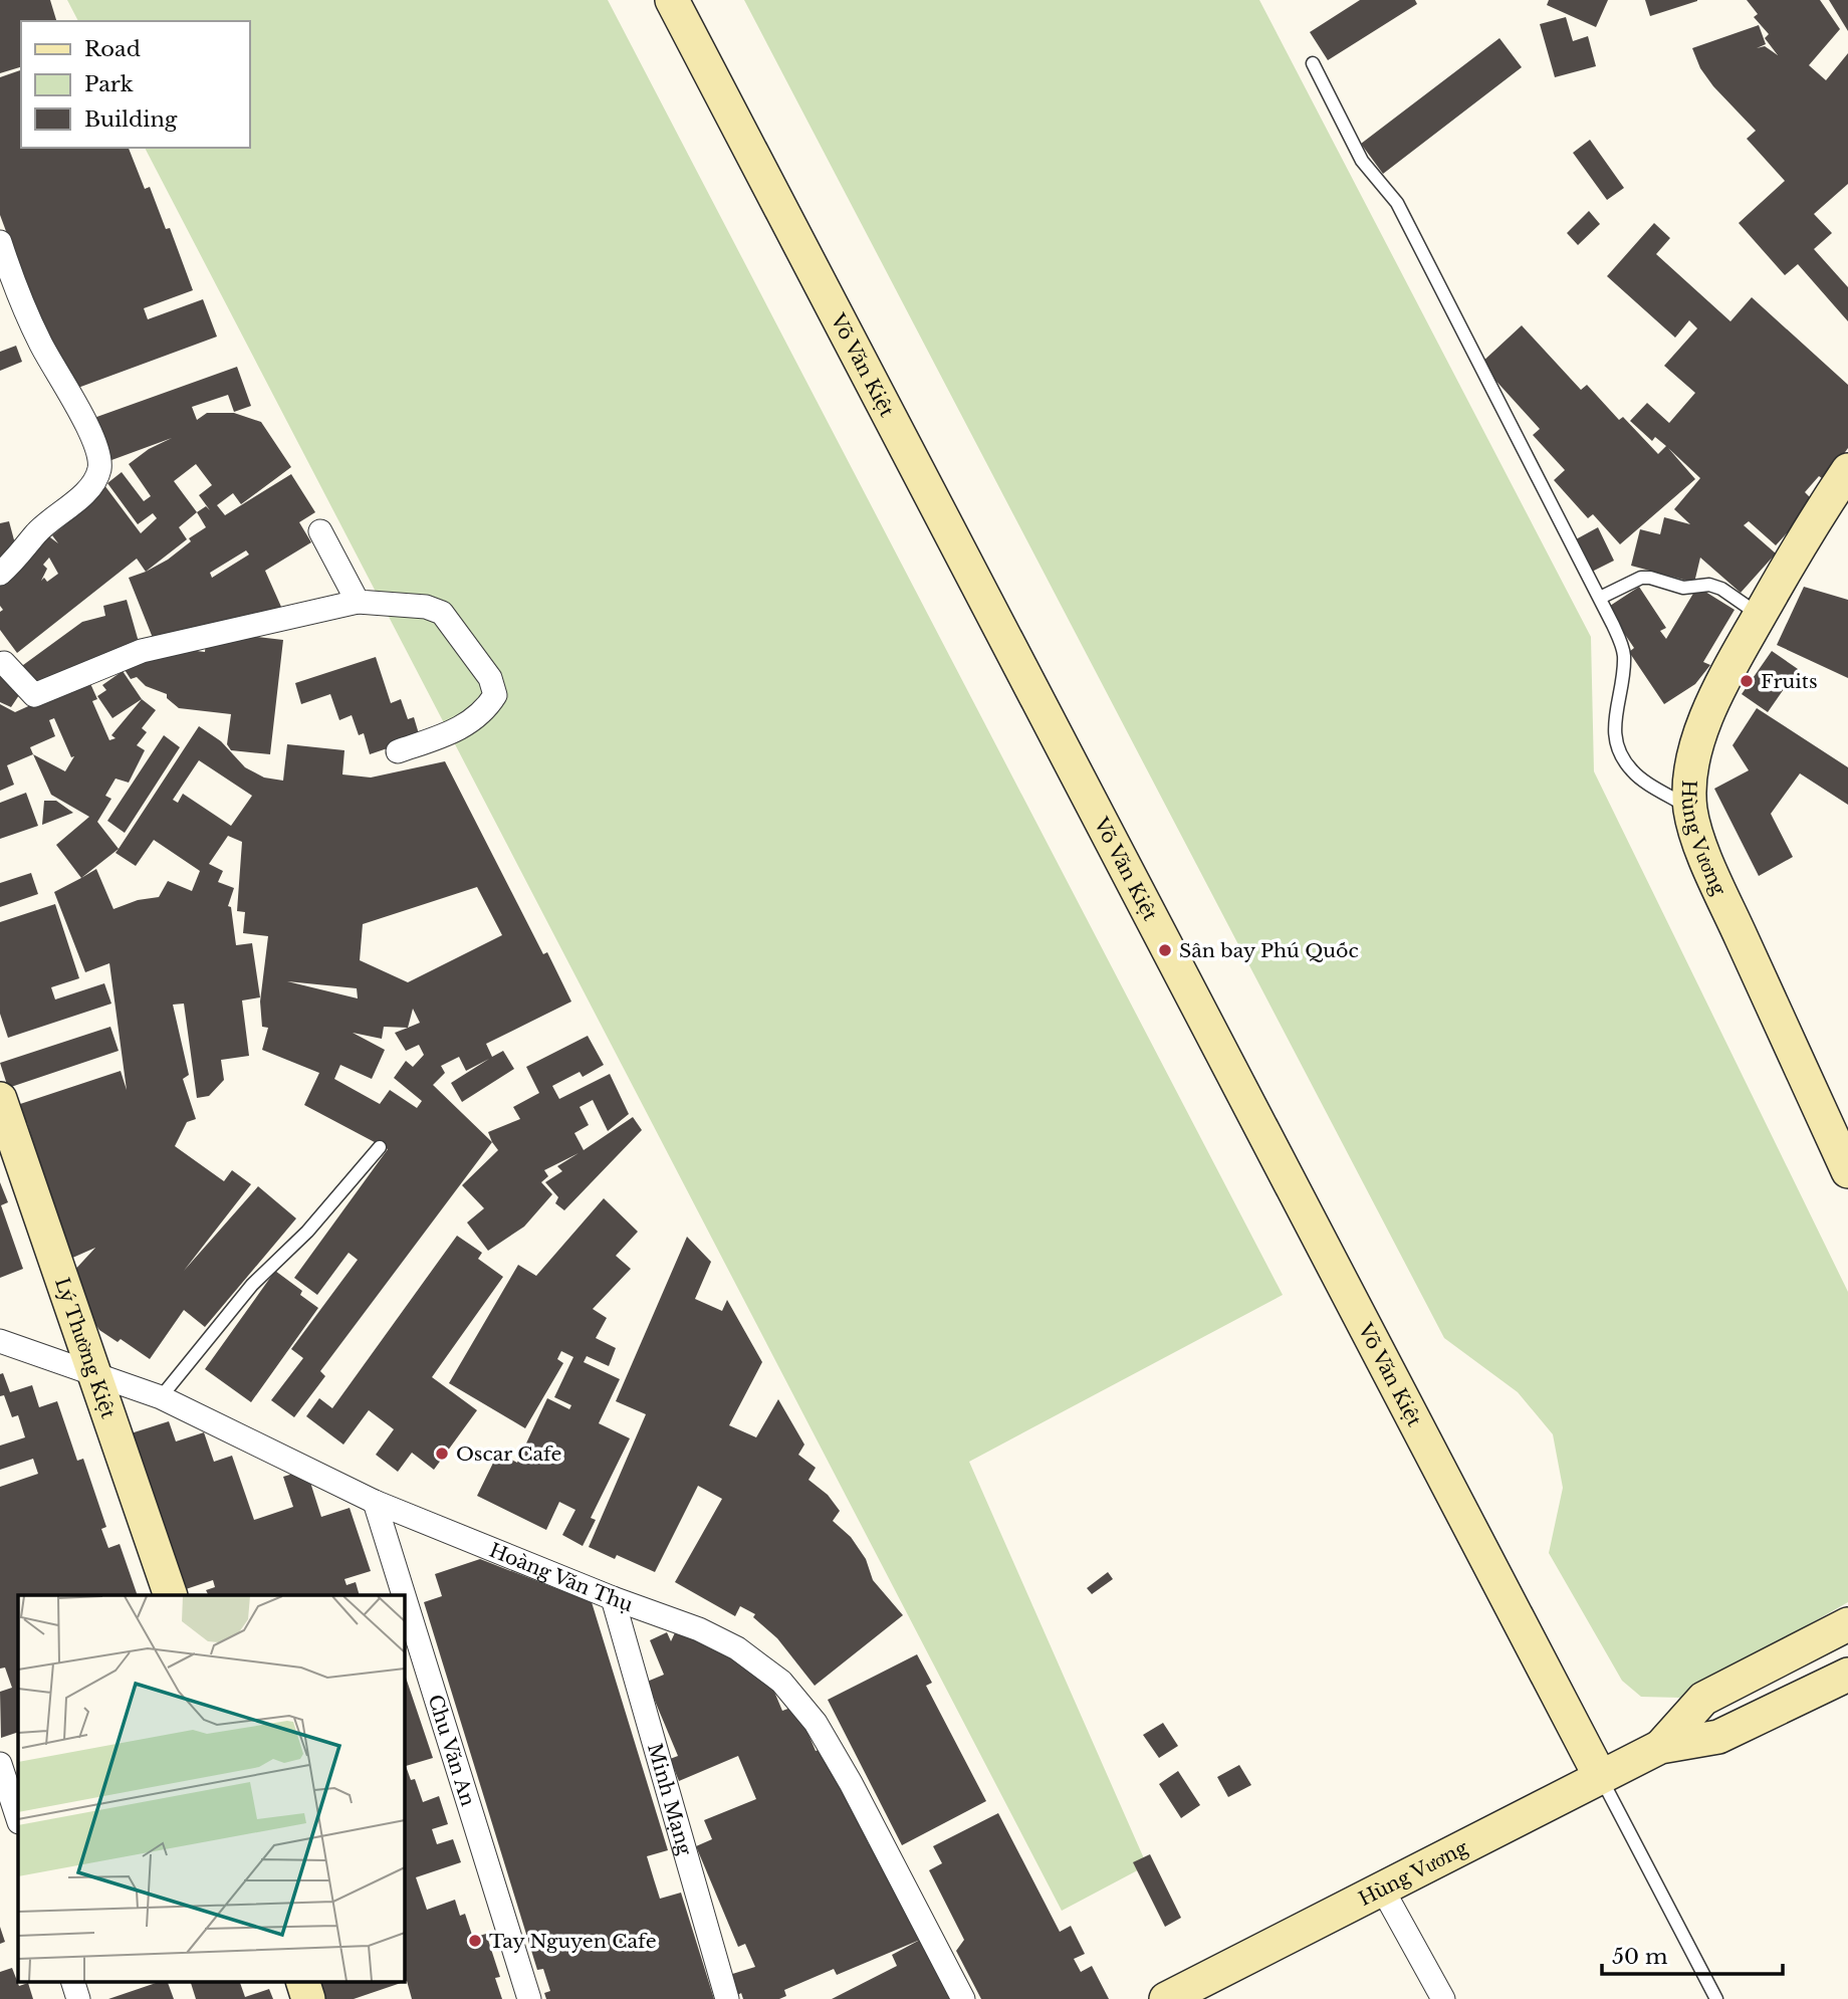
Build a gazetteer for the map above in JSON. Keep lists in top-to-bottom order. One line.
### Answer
{"streets":{"street":["Võ Văn Kiệt","Hùng Vương","Lý Thường Kiệt","Hoàng Văn Thụ","Chu Văn An","Minh Mạng"]},"crossings":[["Võ Văn Kiệt","Hùng Vương"],["Lý Thường Kiệt","Hoàng Văn Thụ"],["Hoàng Văn Thụ","Chu Văn An"],["Hoàng Văn Thụ","Minh Mạng"]],"places":["Fruits","Sân bay Phú Quốc","Oscar Cafe","Tay Nguyen Cafe"],"legend":["Road","Park","Building"],"scale_bar":"50 m"}
